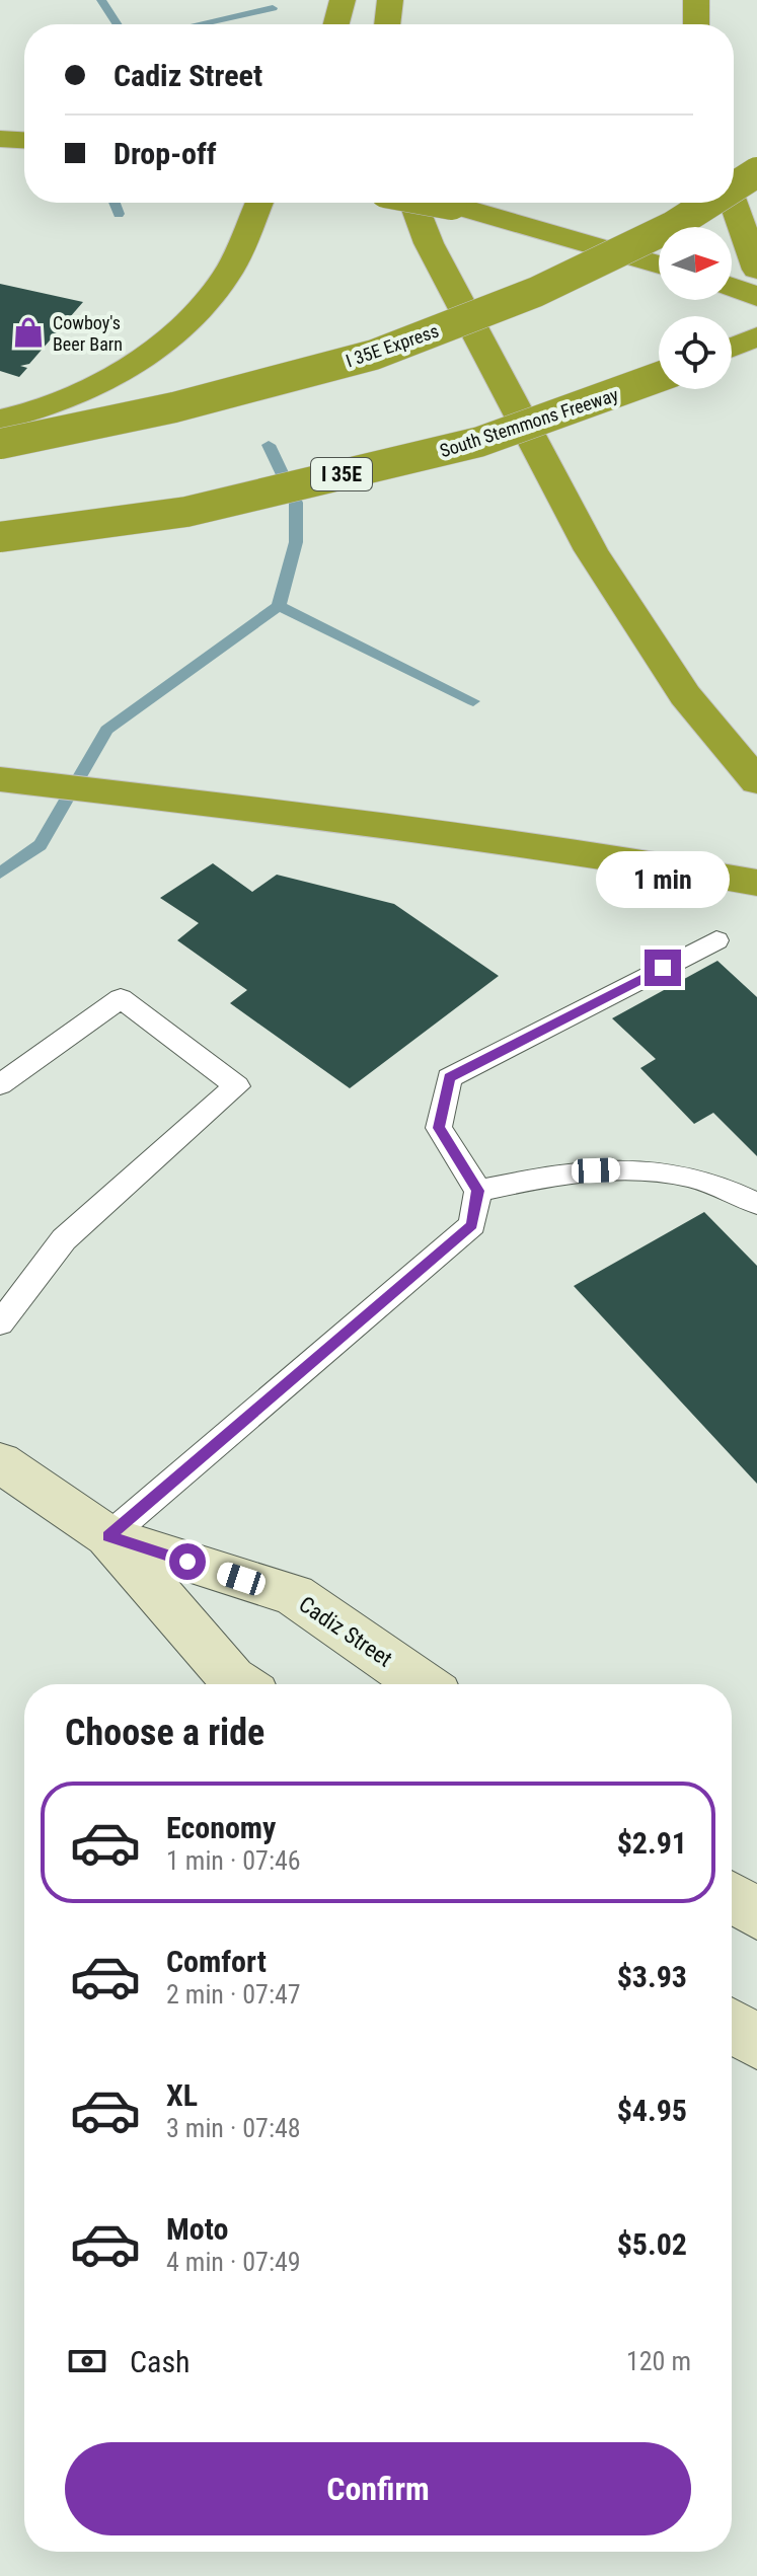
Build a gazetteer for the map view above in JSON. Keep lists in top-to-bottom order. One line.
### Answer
{"streets":{"highway":["I 35E Express","South Stemmons Freeway","I 35E"],"main road":["Cadiz Street"]},"places":{"shop":["Cowboy's Beer Barn"]},"north":"right","page":{"banner":["Cadiz Street","Drop-off"],"bubble":"1 min","heading":"Choose a ride","list":[{"name":"Economy","note":"1 min · 07:46","value":"$2.91"},{"name":"Comfort","note":"2 min · 07:47","value":"$3.93"},{"name":"XL","note":"3 min · 07:48","value":"$4.95"},{"name":"Moto","note":"4 min · 07:49","value":"$5.02"}],"pay":["Cash","120 m"],"buttons":"Confirm"}}
